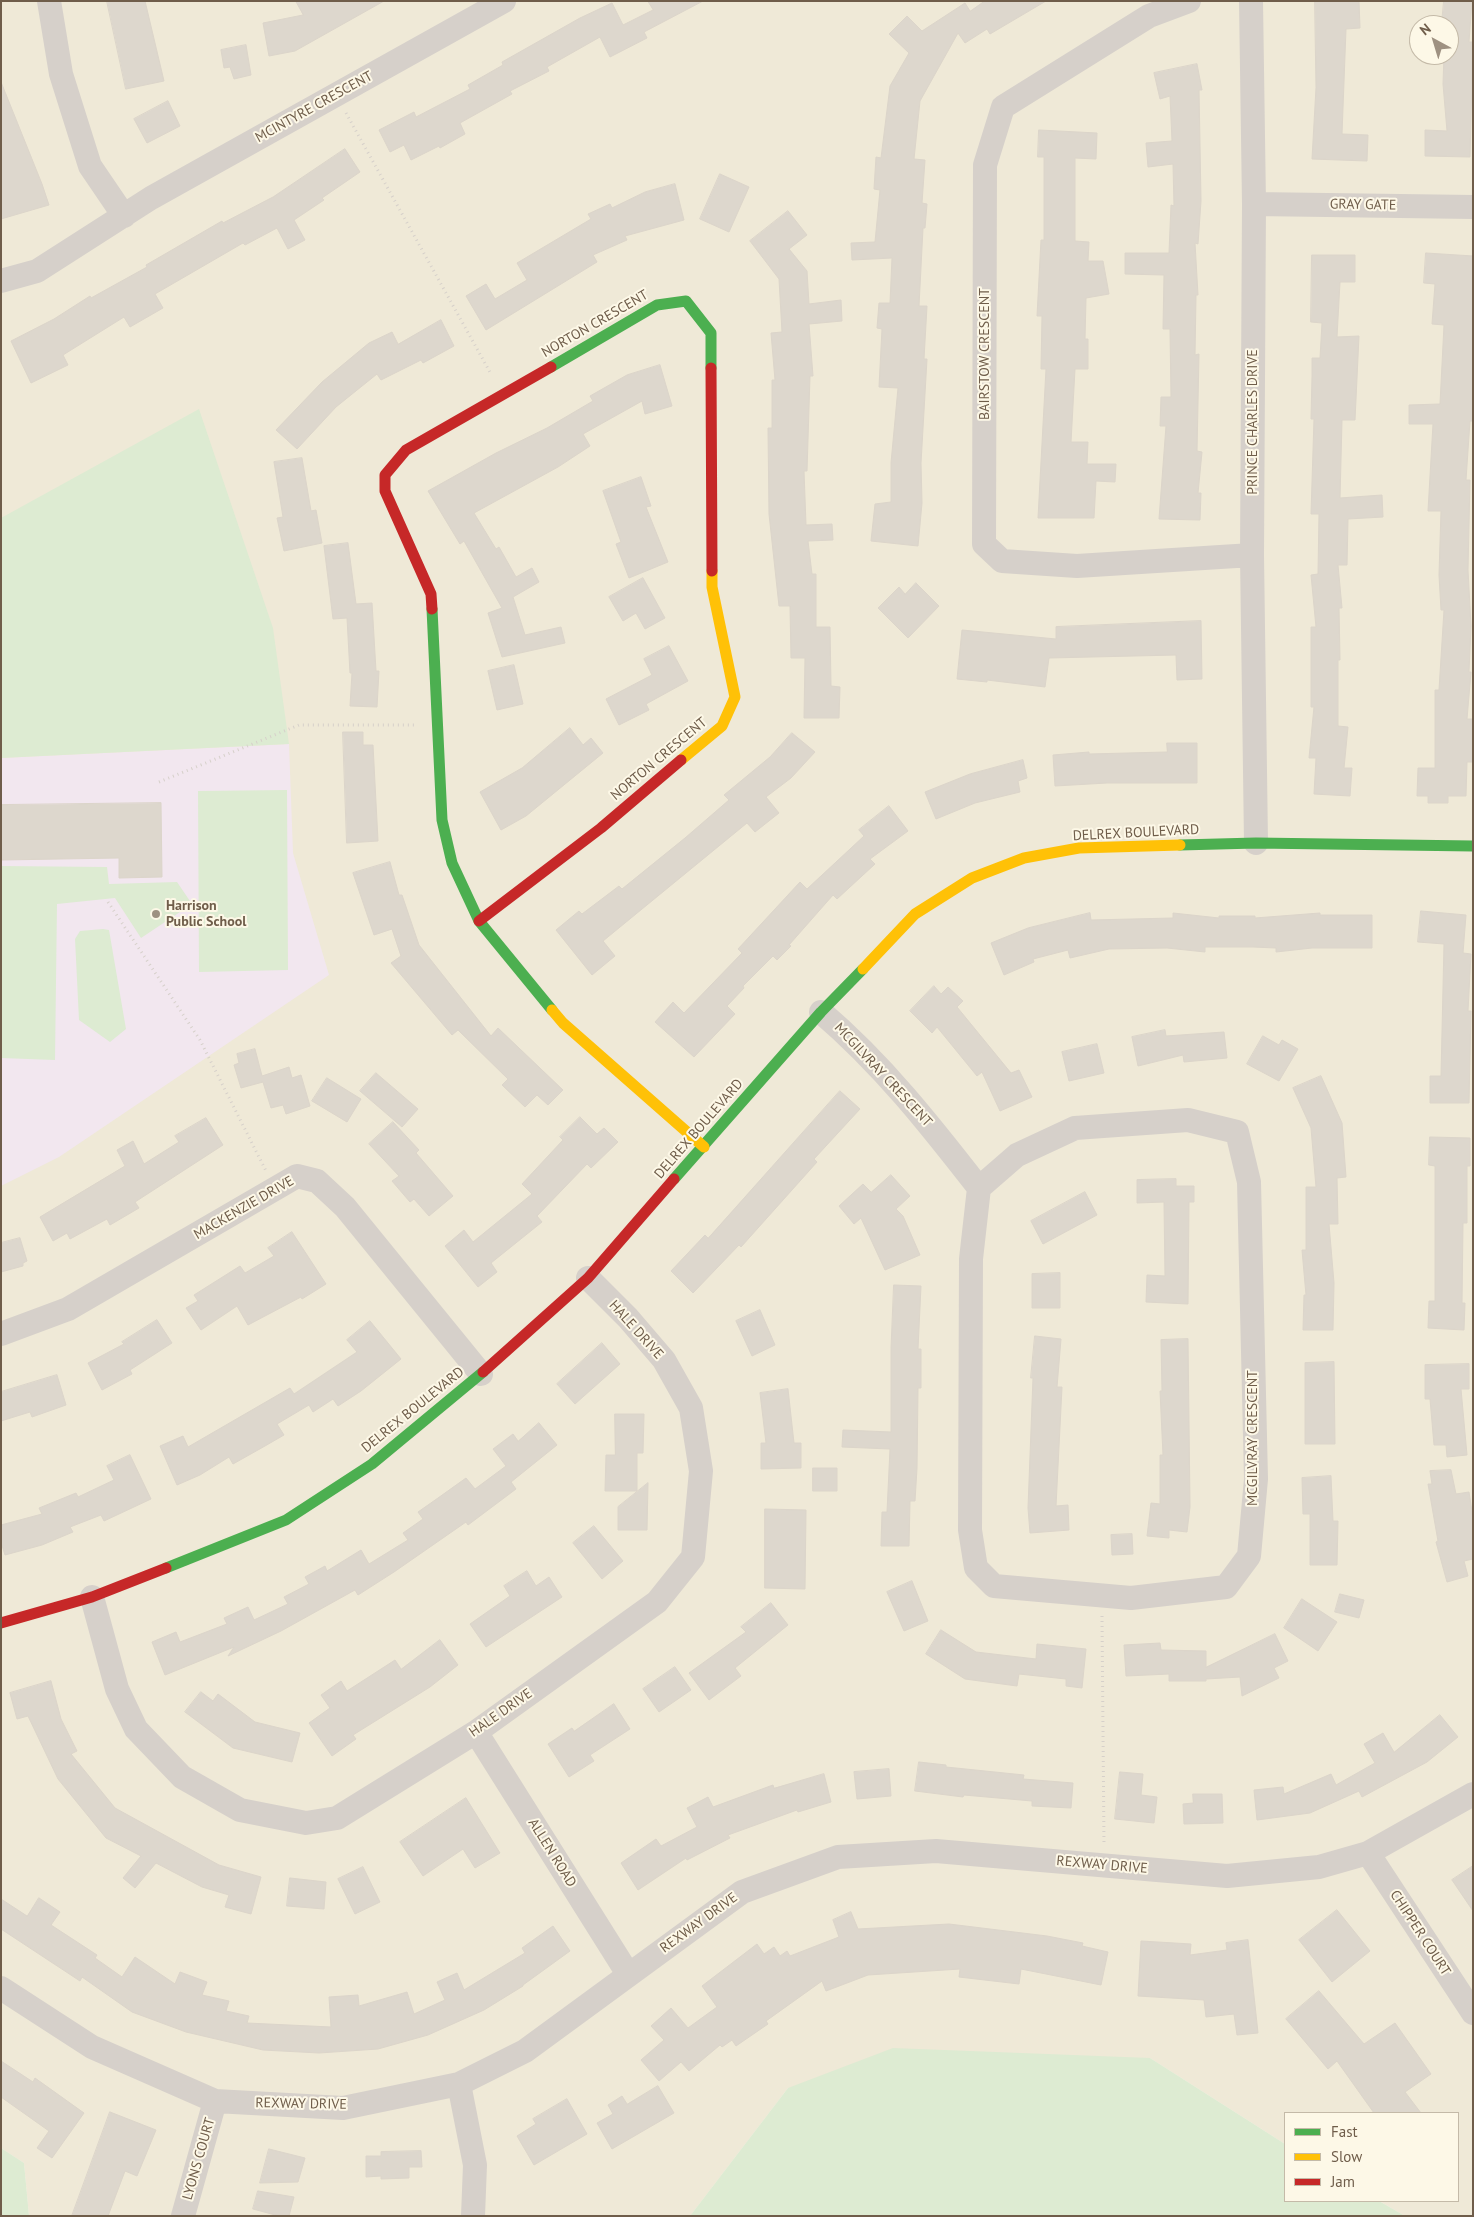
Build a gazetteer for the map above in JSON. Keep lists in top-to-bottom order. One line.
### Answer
{"streets":{"street":["MCINTYRE CRESCENT","GRAY GATE","NORTON CRESCENT","BAIRSTOW CRESCENT","PRINCE CHARLES DRIVE","DELREX BOULEVARD","MCGILVRAY CRESCENT","MACKENZIE DRIVE","HALE DRIVE","ALLEN ROAD","REXWAY DRIVE","CHIPPER COURT","LYONS COURT"]},"crossings":[["GRAY GATE","PRINCE CHARLES DRIVE"],["NORTON CRESCENT","DELREX BOULEVARD"],["BAIRSTOW CRESCENT","PRINCE CHARLES DRIVE"],["PRINCE CHARLES DRIVE","DELREX BOULEVARD"],["DELREX BOULEVARD","MCGILVRAY CRESCENT"],["DELREX BOULEVARD","MACKENZIE DRIVE"],["DELREX BOULEVARD","HALE DRIVE"],["HALE DRIVE","ALLEN ROAD"],["ALLEN ROAD","REXWAY DRIVE"],["REXWAY DRIVE","CHIPPER COURT"],["REXWAY DRIVE","LYONS COURT"]],"places":["Harrison Public School"],"legend":["Fast","Slow","Jam"],"north":"top left"}
